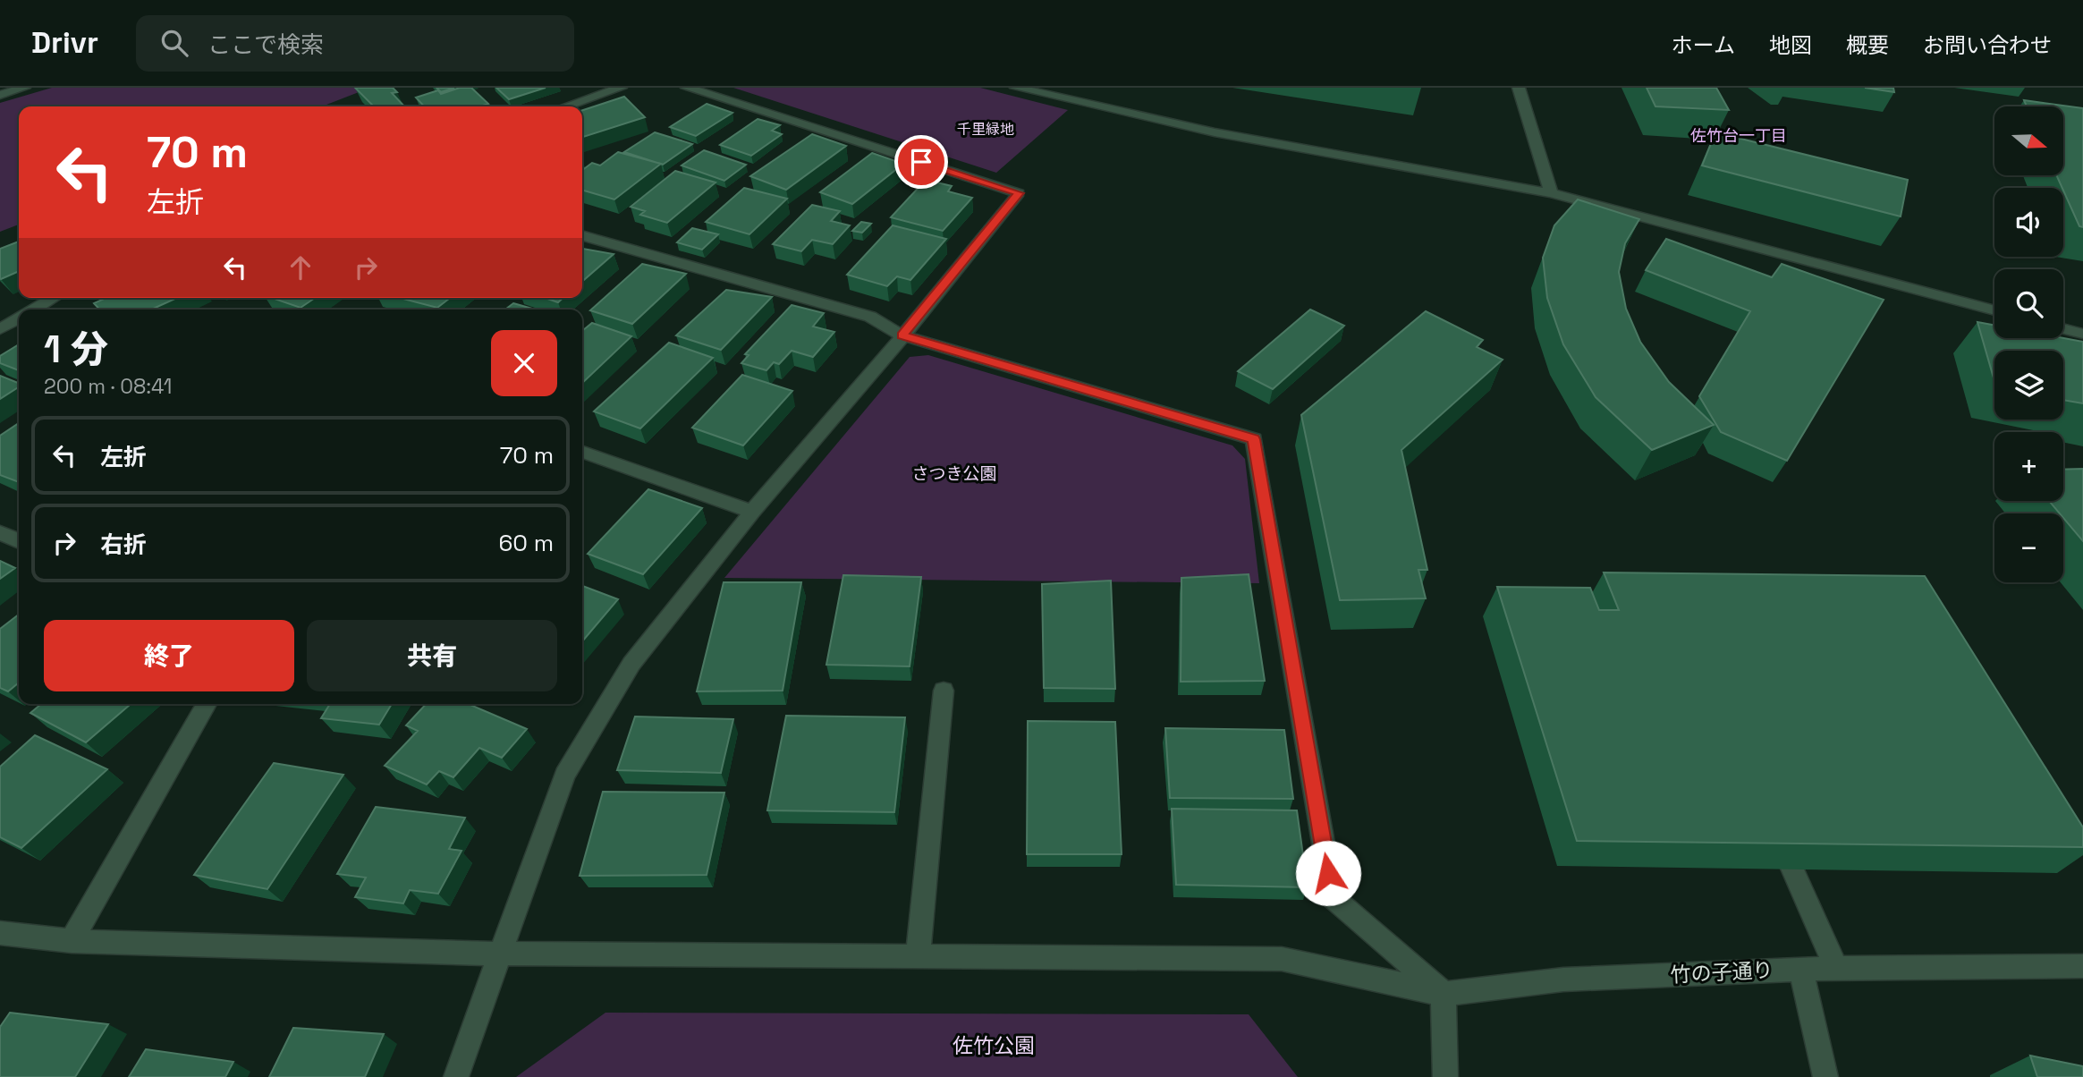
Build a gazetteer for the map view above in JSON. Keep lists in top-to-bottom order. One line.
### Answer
{"streets":{"street":["竹の子通り"]},"districts":["佐竹台一丁目"],"parks":["千里緑地","さつき公園","佐竹公園"],"north":"right","page":{"header":"Drivr","search":"ここで検索","nav":["ホーム","地図","概要","お問い合わせ"],"map_buttons":["+","−"],"turn":["70 m","左折"],"heading":["1 分","200 m · 08:41"],"list":[{"name":"左折","value":"70 m"},{"name":"右折","value":"60 m"}],"buttons":["終了","共有"]}}
